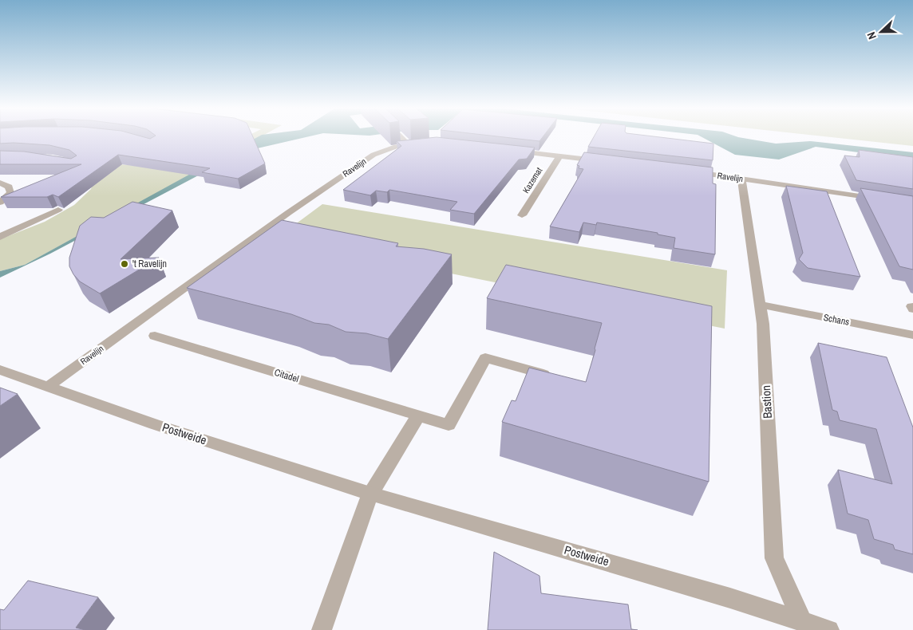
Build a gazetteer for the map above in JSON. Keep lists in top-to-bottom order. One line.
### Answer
{"streets":{"street":["Ravelijn","Kazemat","Schans","Citadel","Bastion","Postweide"]},"crossings":[["Ravelijn","Bastion"],["Ravelijn","Postweide"],["Schans","Bastion"],["Bastion","Postweide"]],"places":["'t Ravelijn"],"north":"left"}
